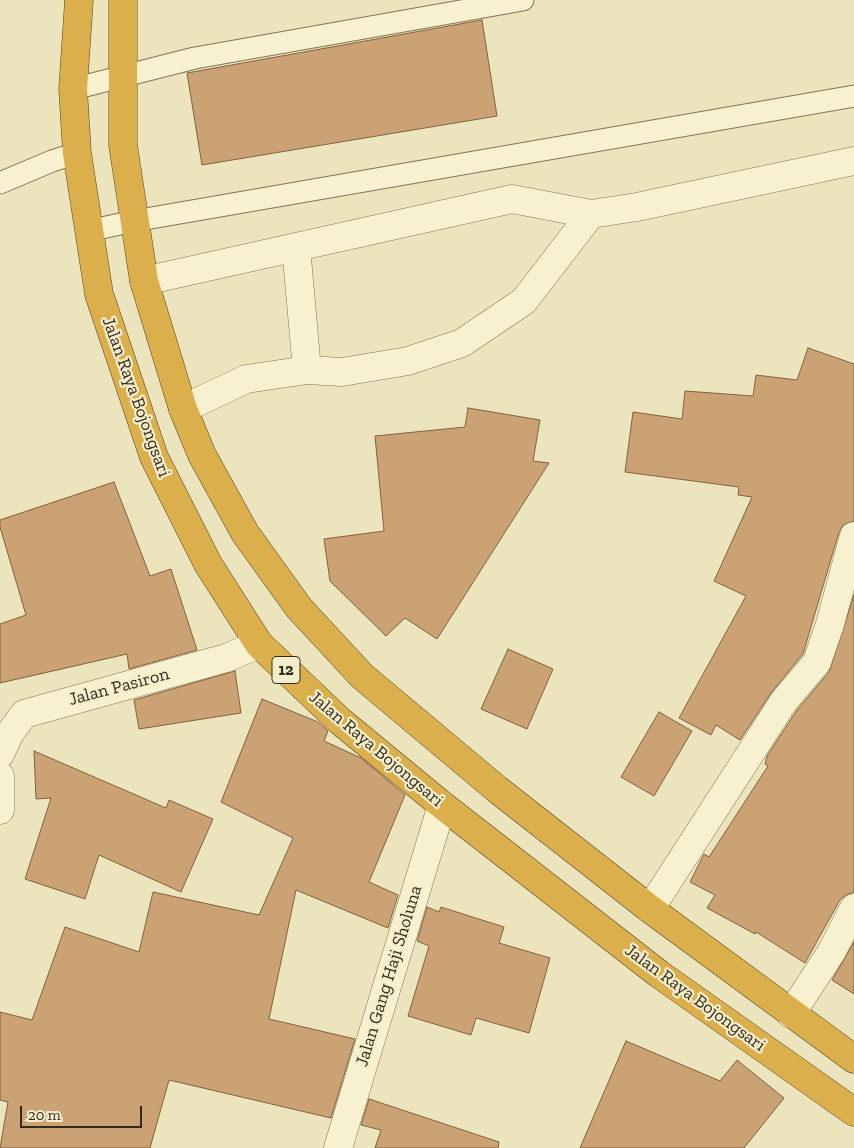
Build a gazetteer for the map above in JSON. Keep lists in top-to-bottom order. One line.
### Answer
{"streets":{"highway":["Jalan Raya Bojongsari","12"],"street":["Jalan Pasiron","Jalan Gang Haji Sholuna"]},"crossings":[["Jalan Raya Bojongsari","Jalan Pasiron"],["Jalan Raya Bojongsari","Jalan Gang Haji Sholuna"]],"scale_bar":"20 m"}
